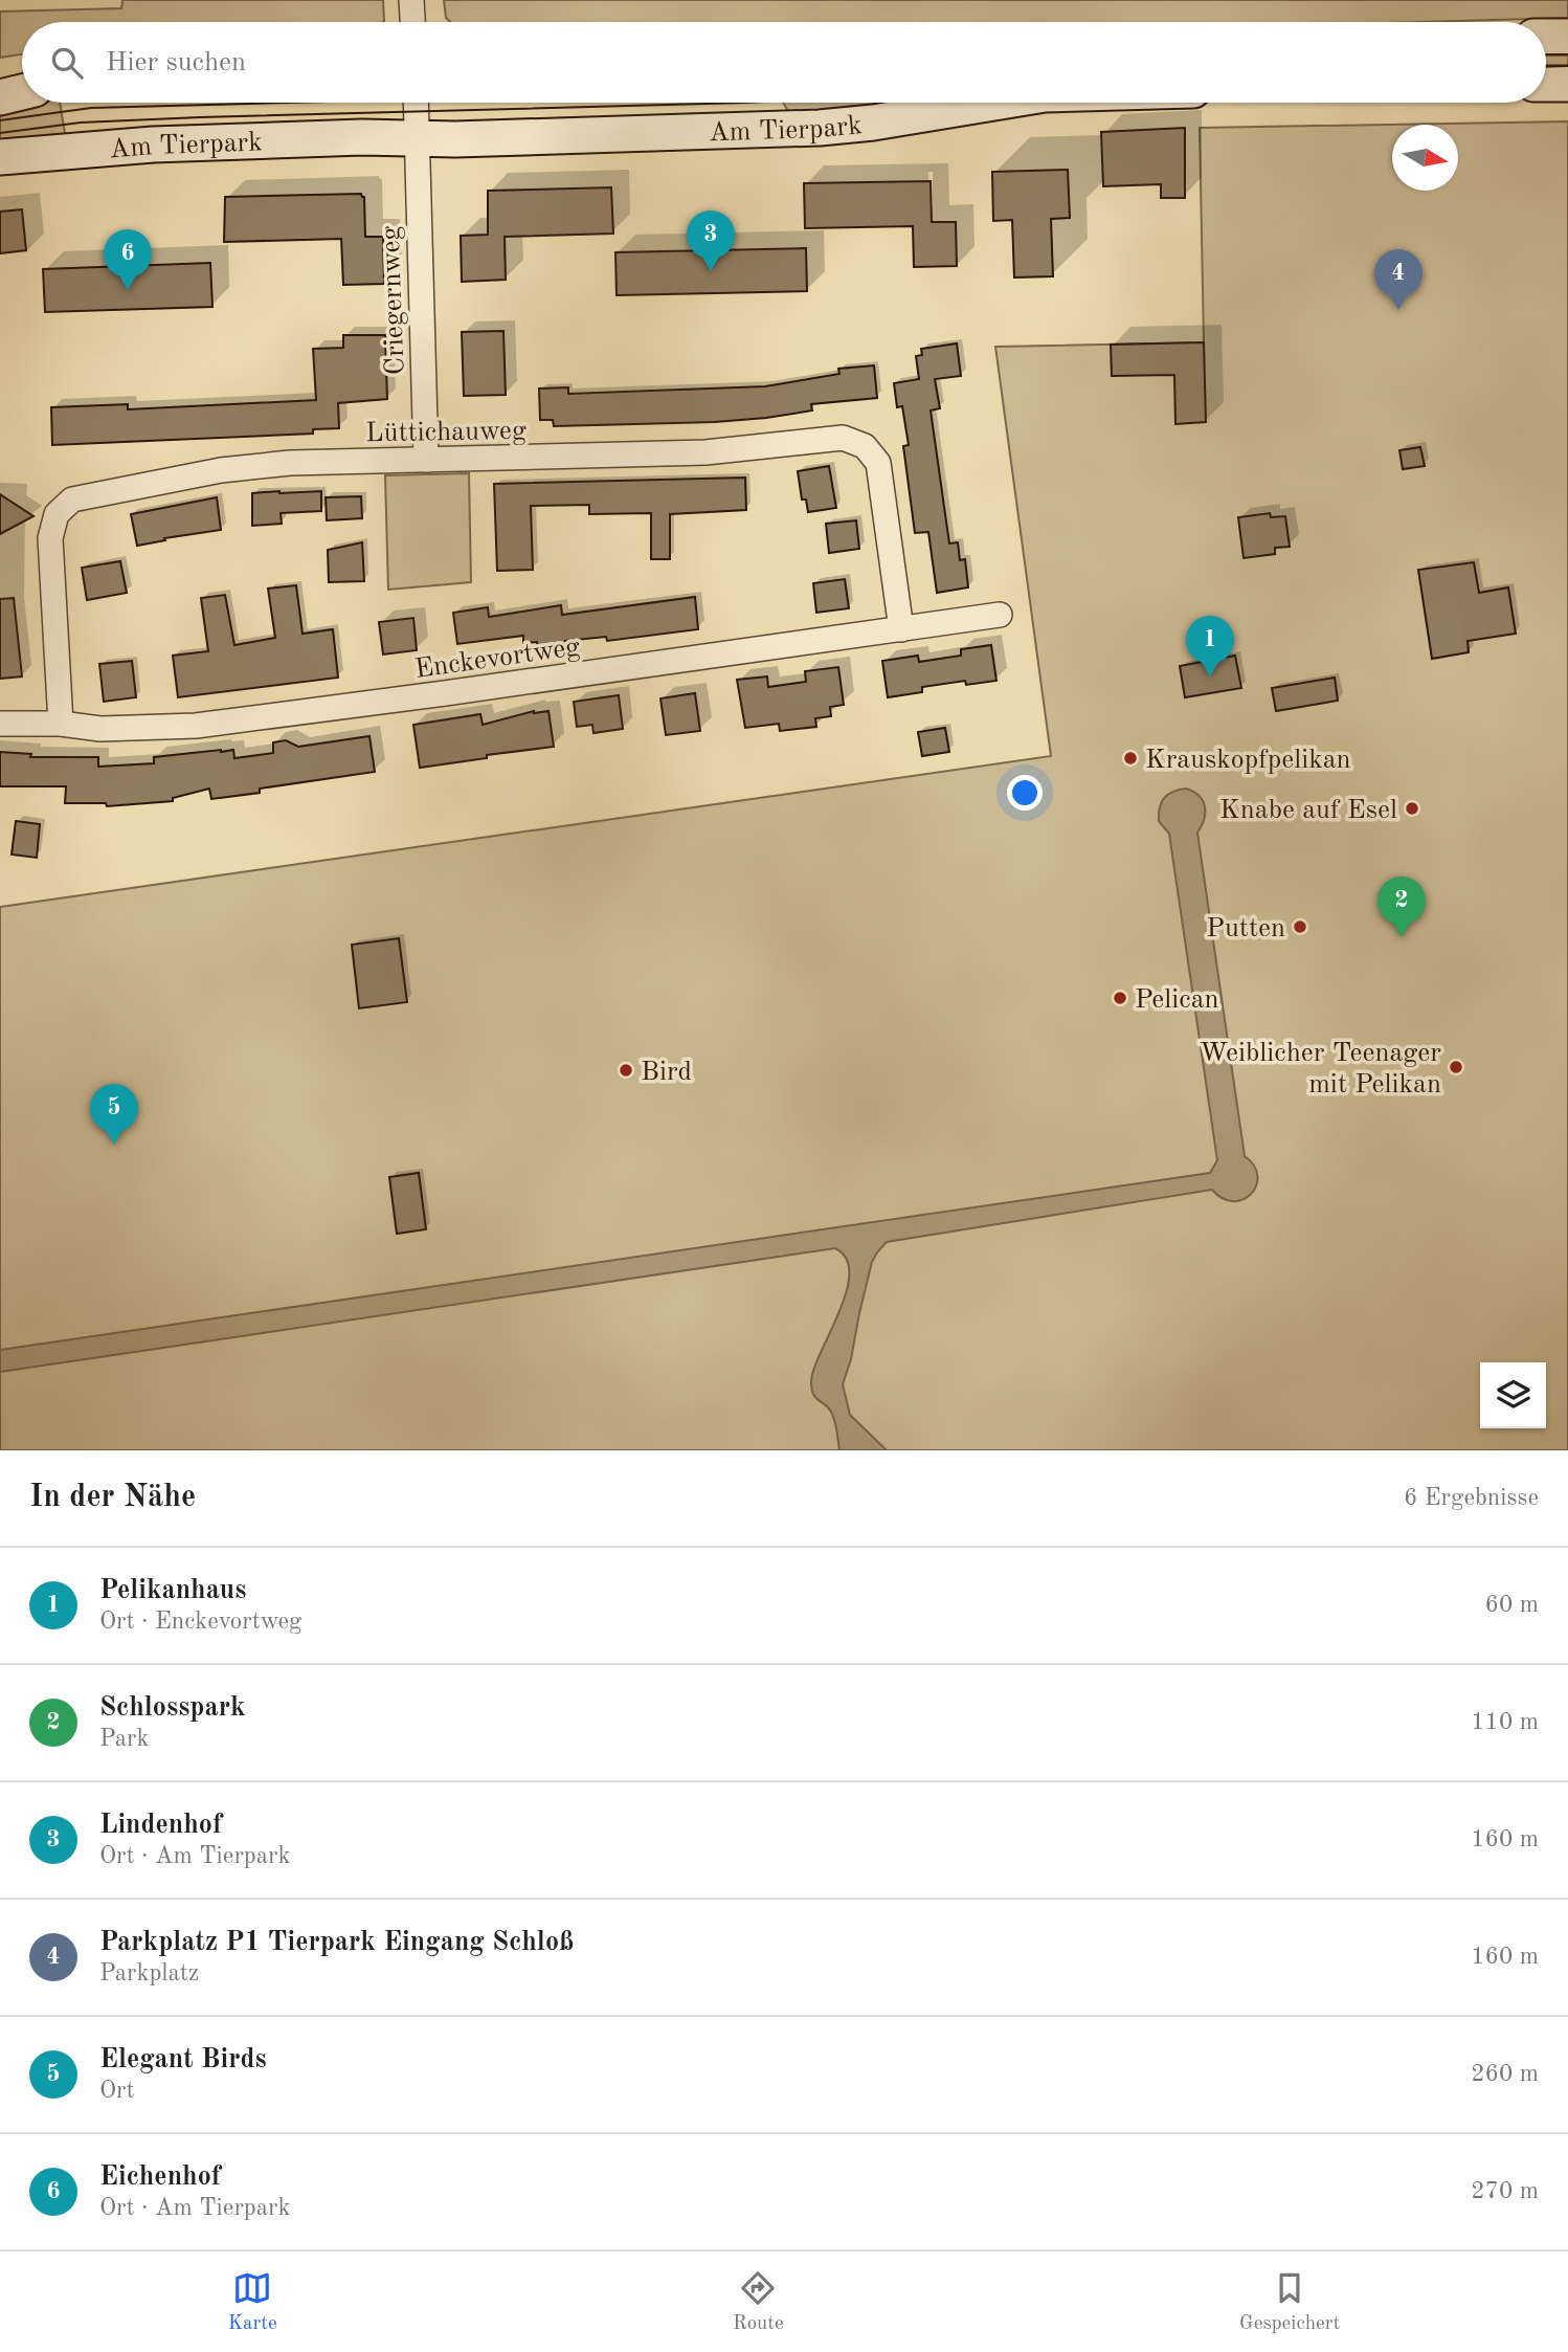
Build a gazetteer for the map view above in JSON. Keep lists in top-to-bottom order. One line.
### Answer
{"streets":{"main road":["Am Tierpark"],"street":["Criegernweg","Lüttichauweg","Enckevortweg"]},"crossings":[["Am Tierpark","Criegernweg"],["Criegernweg","Lüttichauweg"],["Lüttichauweg","Enckevortweg"]],"places":["Krauskopfpelikan","Knabe auf Esel","Putten","Pelican","Weiblicher Teenager mit Pelikan","Bird"],"north":"right","page":{"search":"Hier suchen","pins":["3","6","4","1","2","5"],"heading":["In der Nähe","6 Ergebnisse"],"list":[{"mark":"1","name":"Pelikanhaus","note":"Ort · Enckevortweg","value":"60 m"},{"mark":"2","name":"Schlosspark","note":"Park","value":"110 m"},{"mark":"3","name":"Lindenhof","note":"Ort · Am Tierpark","value":"160 m"},{"mark":"4","name":"Parkplatz P1 Tierpark Eingang Schloß","note":"Parkplatz","value":"160 m"},{"mark":"5","name":"Elegant Birds","note":"Ort","value":"260 m"},{"mark":"6","name":"Eichenhof","note":"Ort · Am Tierpark","value":"270 m"}],"nav":["Karte","Route","Gespeichert"]}}
